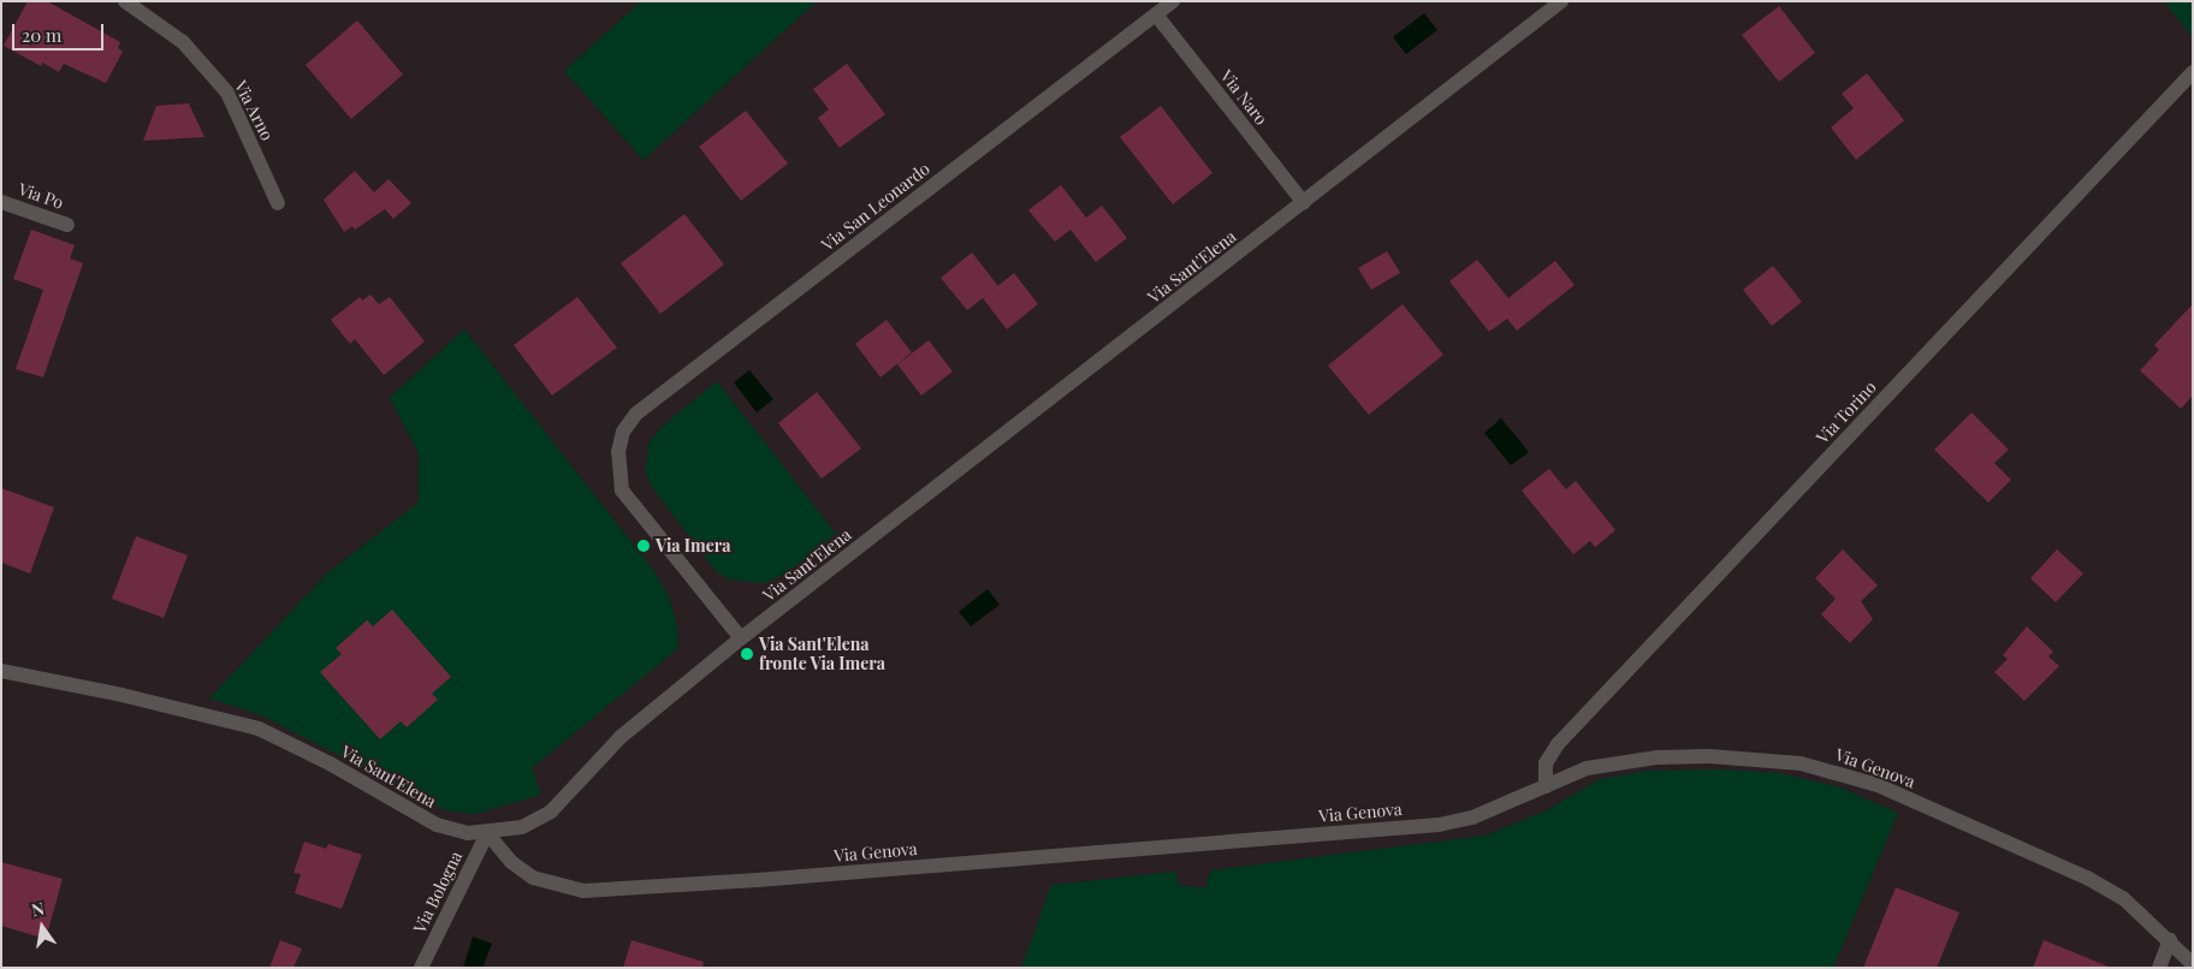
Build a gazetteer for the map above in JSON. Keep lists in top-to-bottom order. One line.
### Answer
{"streets":{"street":["Via Naro","Via Arno","Via Po","Via San Leonardo","Via Sant'Elena","Via Torino","Via Genova","Via Bologna"]},"crossings":[["Via Naro","Via San Leonardo"],["Via Naro","Via Sant'Elena"],["Via San Leonardo","Via Sant'Elena"],["Via Sant'Elena","Via Genova"],["Via Sant'Elena","Via Bologna"],["Via Torino","Via Genova"],["Via Genova","Via Bologna"]],"places":["Via Imera","Via Sant'Elena fronte Via Imera"],"scale_bar":"20 m","north":"top"}
